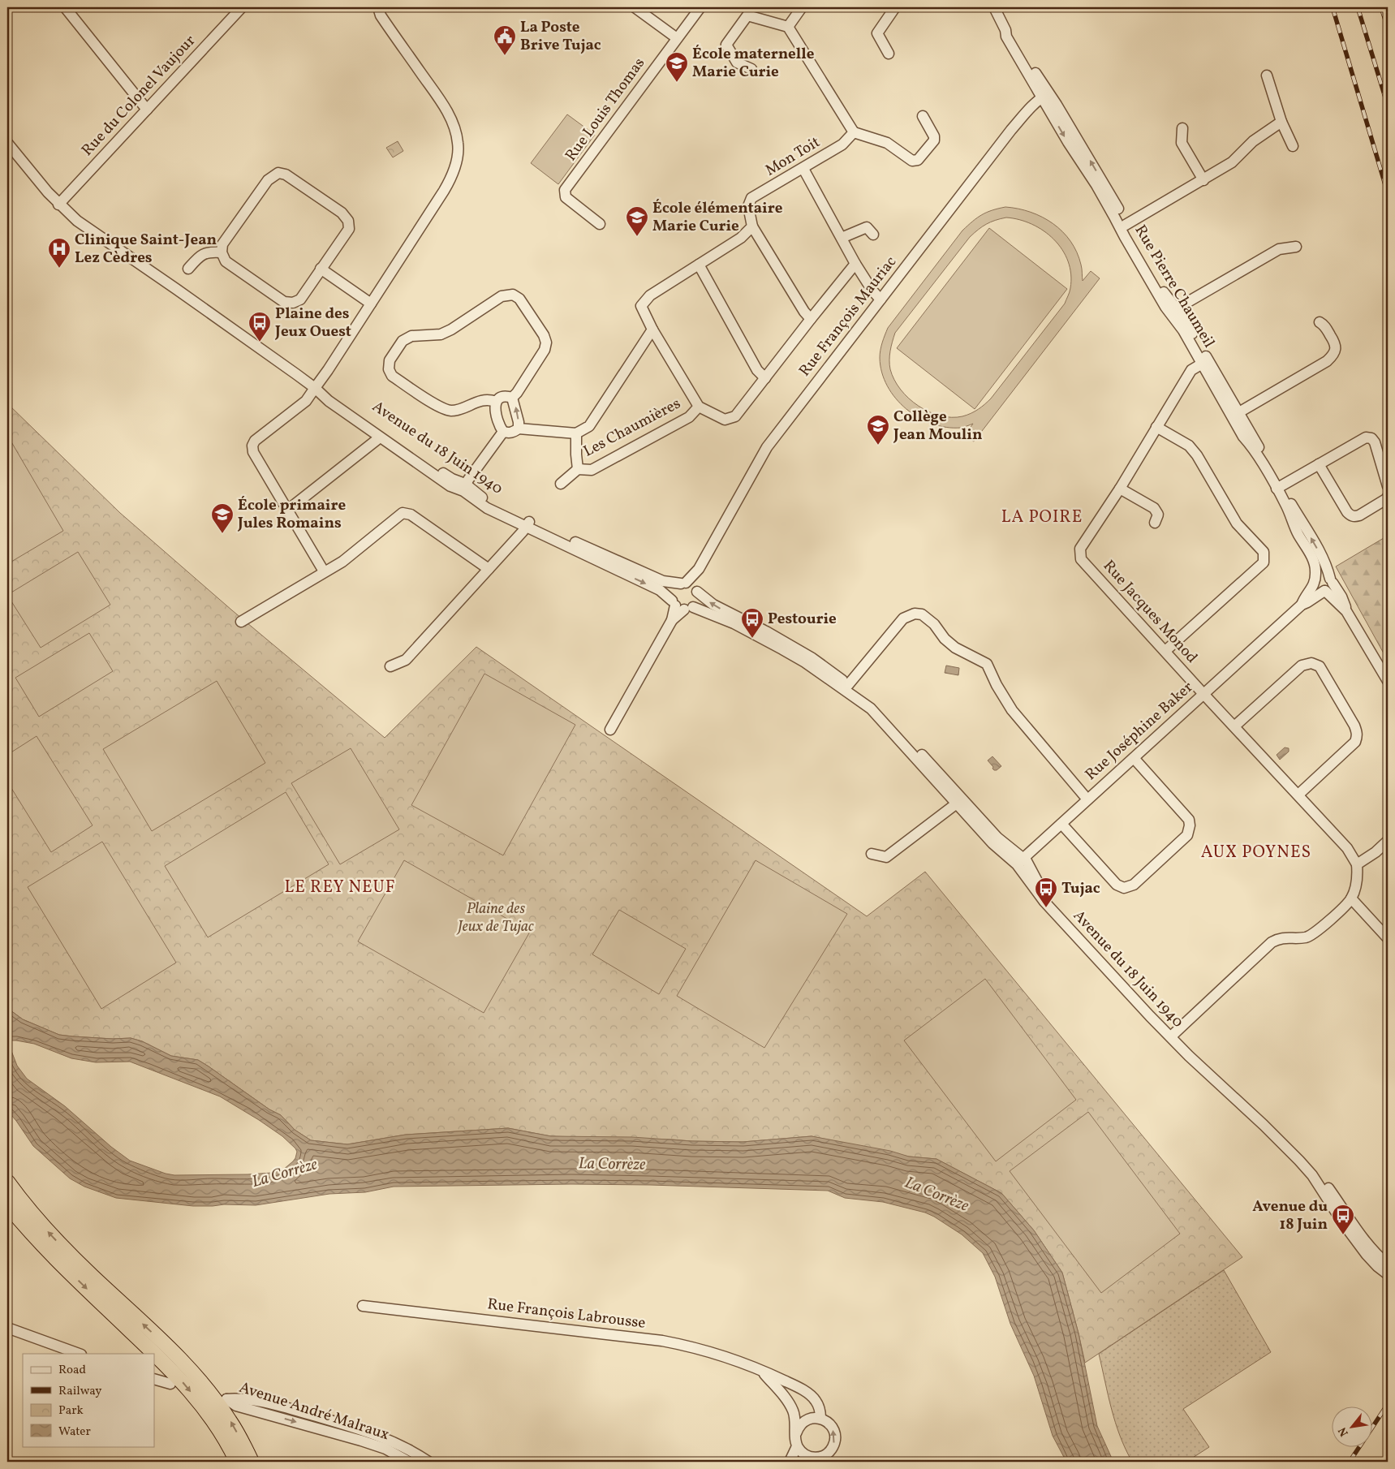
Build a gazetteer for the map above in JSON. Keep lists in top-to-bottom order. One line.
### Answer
{"streets":{"street":["Rue du Colonel Vaujour","Rue Louis Thomas","Mon Toit","Rue Pierre Chaumeil","Rue François Mauriac","Les Chaumières","Avenue du 18 Juin 1940","Rue Jacques Monod","Rue Joséphine Baker","Rue François Labrousse","Avenue André Malraux"]},"crossings":[["Rue du Colonel Vaujour","Avenue du 18 Juin 1940"],["Mon Toit","Les Chaumières"],["Rue Pierre Chaumeil","Rue François Mauriac"],["Rue Pierre Chaumeil","Rue Jacques Monod"],["Rue Pierre Chaumeil","Rue Joséphine Baker"],["Rue François Mauriac","Avenue du 18 Juin 1940"],["Avenue du 18 Juin 1940","Rue Joséphine Baker"],["Rue Jacques Monod","Rue Joséphine Baker"]],"districts":["LA POIRE","AUX POYNES","LE REY NEUF"],"water":["La Corrèze"],"parks":["Plaine des Jeux de Tujac"],"places":{"public building":["La Poste Brive Tujac"],"school or university":["École maternelle Marie Curie","École élémentaire Marie Curie","Collège Jean Moulin","École primaire Jules Romains"],"hospital":["Clinique Saint-Jean Lez Cèdres"],"bus stop":["Plaine des Jeux Ouest","Pestourie","Tujac","Avenue du 18 Juin"]},"legend":["Road","Railway","Park","Water"],"north":"bottom left"}
